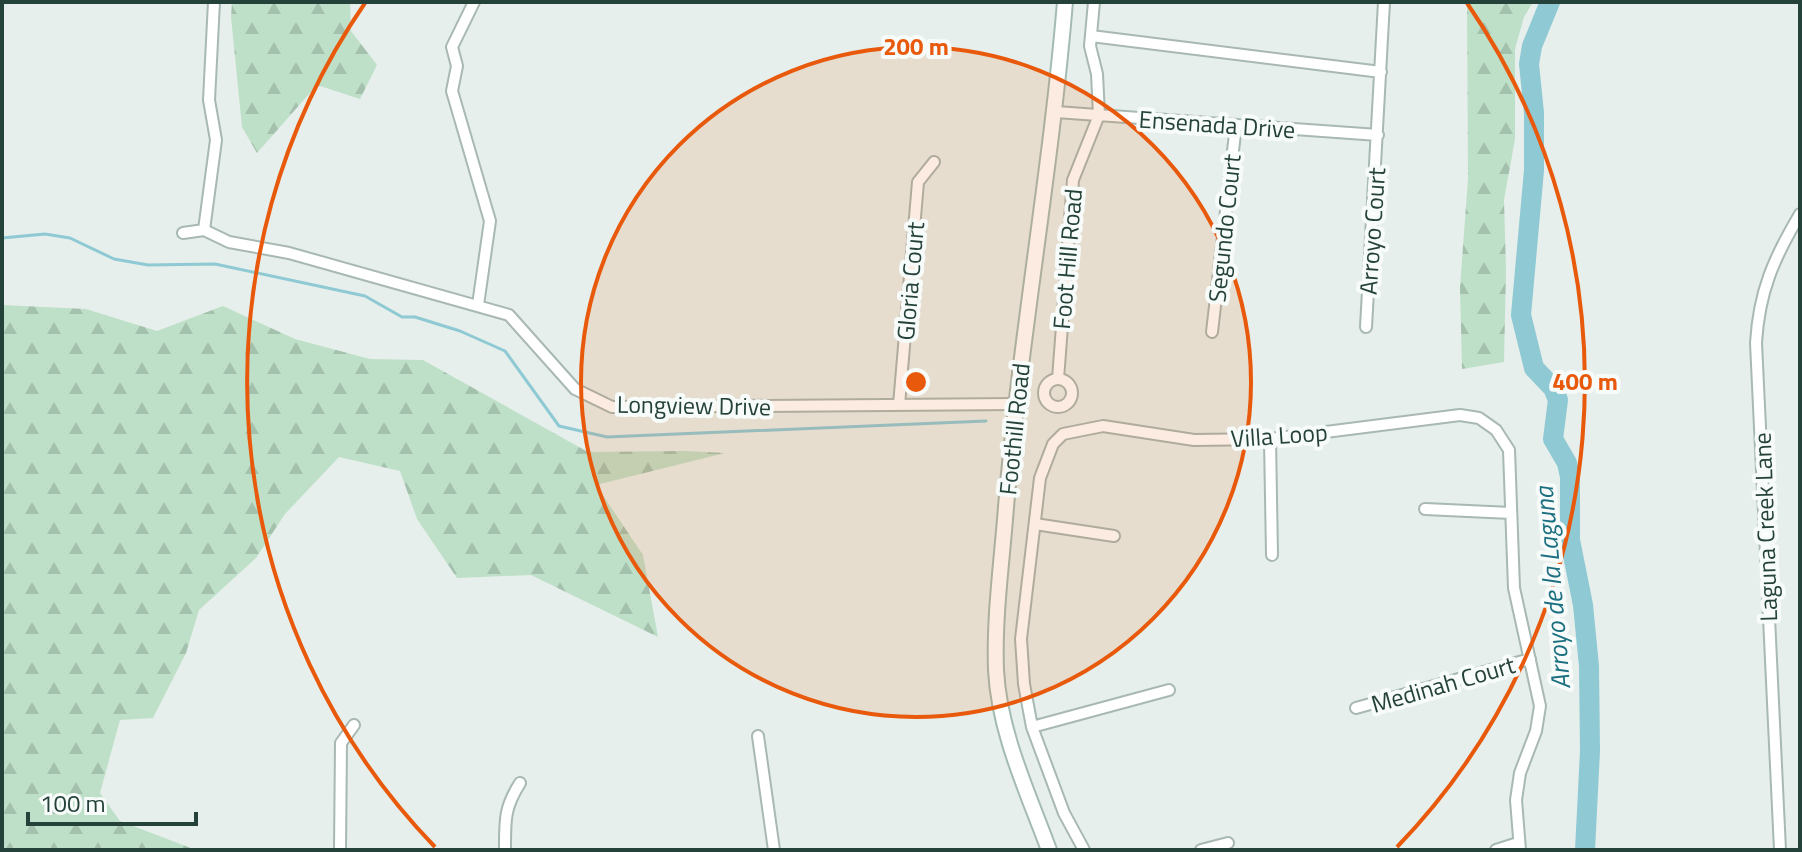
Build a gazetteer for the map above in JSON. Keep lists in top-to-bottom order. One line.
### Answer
{"streets":{"main road":["Foothill Road"],"street":["Ensenada Drive","Segundo Court","Arroyo Court","Foot Hill Road","Gloria Court","Longview Drive","Villa Loop","Laguna Creek Lane","Medinah Court"]},"crossings":[["Ensenada Drive","Segundo Court"],["Ensenada Drive","Arroyo Court"],["Ensenada Drive","Foot Hill Road"],["Ensenada Drive","Foothill Road"],["Gloria Court","Longview Drive"],["Longview Drive","Foothill Road"],["Villa Loop","Medinah Court"]],"water":["Arroyo de la Laguna"],"scale_bar":"100 m","rings":["200 m","400 m"]}
